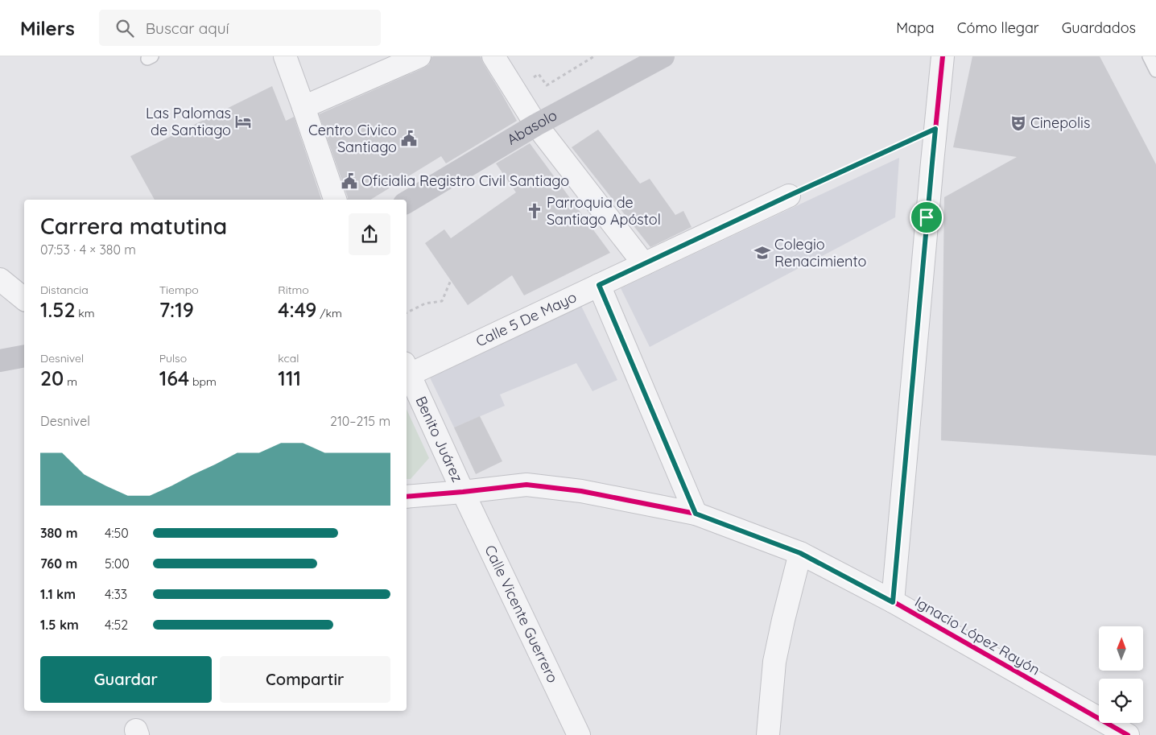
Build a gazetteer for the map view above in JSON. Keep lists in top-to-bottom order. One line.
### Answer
{"streets":{"street":["Abasolo","Calle 5 De Mayo","Benito Juárez","Calle Vicente Guerrero","Ignacio López Rayón"]},"crossings":[["Calle 5 De Mayo","Benito Juárez"],["Benito Juárez","Calle Vicente Guerrero"],["Benito Juárez","Ignacio López Rayón"],["Calle Vicente Guerrero","Ignacio López Rayón"]],"places":{"hotel":["Las Palomas de Santiago"],"theatre":["Cinepolis"],"public building":["Centro Civico Santiago","Oficialia Registro Civil Santiago"],"church":["Parroquia de Santiago Apóstol"],"school or university":["Colegio Renacimiento"]},"north":"top","page":{"header":"Milers","search":"Buscar aquí","nav":["Mapa","Cómo llegar","Guardados"],"heading":["Carrera matutina","07:53 · 4 × 380 m"],"stats":[["Distancia","1.52 km"],["Tiempo","7:19"],["Ritmo","4:49 /km"],["Desnivel","20 m"],["Pulso","164 bpm"],["kcal","111"]],"chart":["Desnivel","210–215 m"],"list":[{"name":"380 m","note":"4:50"},{"name":"760 m","note":"5:00"},{"name":"1.1 km","note":"4:33"},{"name":"1.5 km","note":"4:52"}],"buttons":["Guardar","Compartir"]}}
